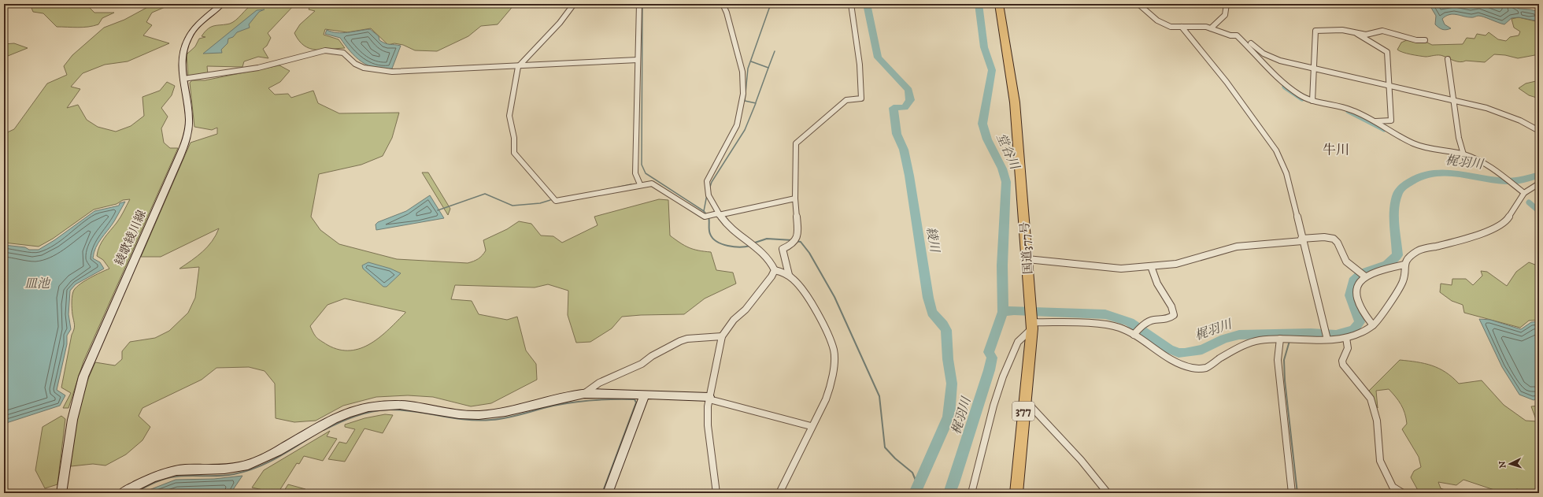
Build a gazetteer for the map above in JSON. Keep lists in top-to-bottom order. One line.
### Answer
{"streets":{"highway":["国道377号","377"],"main road":["綾歌綾川線"]},"districts":["牛川"],"water":["堂谷川","梶羽川","綾川","皿池"],"north":"left"}
